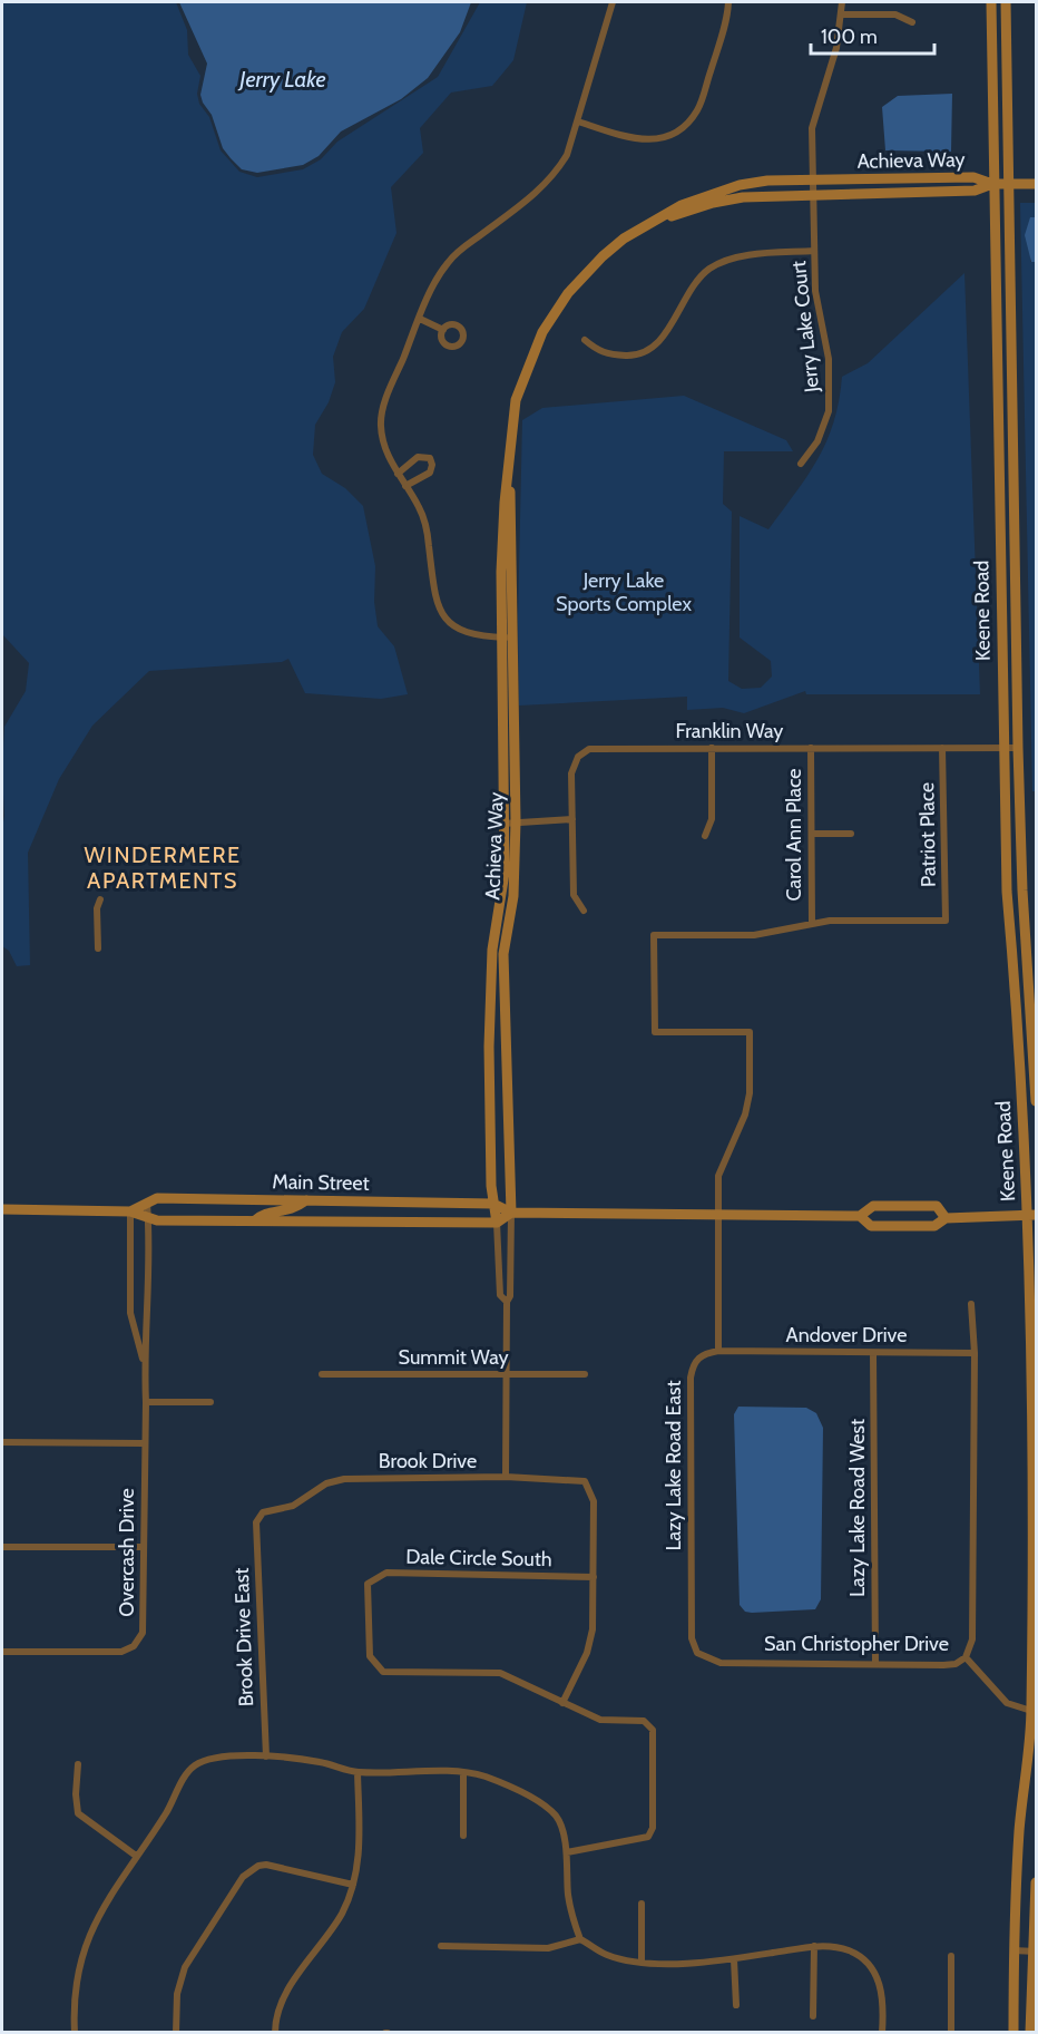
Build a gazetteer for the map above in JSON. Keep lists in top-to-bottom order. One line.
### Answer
{"streets":{"main road":["Achieva Way","Keene Road","Main Street"],"street":["Jerry Lake Court","Franklin Way","Carol Ann Place","Patriot Place","Andover Drive","Summit Way","Brook Drive","Lazy Lake Road East","Lazy Lake Road West","Overcash Drive","Dale Circle South","Brook Drive East","San Christopher Drive"]},"crossings":[["Achieva Way","Jerry Lake Court"],["Achieva Way","Keene Road"],["Achieva Way","Main Street"],["Keene Road","Franklin Way"],["Keene Road","Main Street"],["Keene Road","San Christopher Drive"],["Franklin Way","Carol Ann Place"],["Franklin Way","Patriot Place"],["Carol Ann Place","Patriot Place"],["Main Street","Overcash Drive"],["Andover Drive","Lazy Lake Road East"],["Andover Drive","Lazy Lake Road West"],["Brook Drive","Dale Circle South"],["Brook Drive","Brook Drive East"],["Lazy Lake Road East","San Christopher Drive"],["Lazy Lake Road West","San Christopher Drive"]],"districts":["WINDERMERE APARTMENTS"],"water":["Jerry Lake"],"parks":["Jerry Lake Sports Complex"],"scale_bar":"100 m"}
